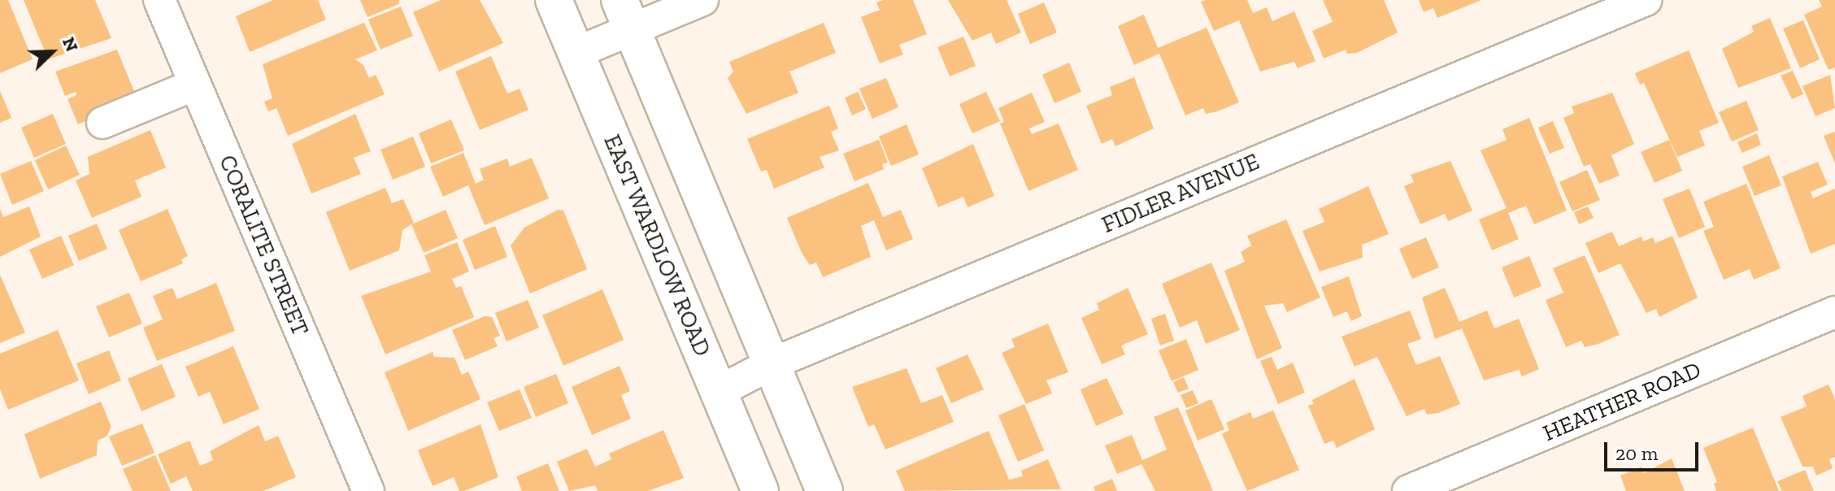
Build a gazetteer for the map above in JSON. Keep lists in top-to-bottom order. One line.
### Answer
{"streets":{"main road":["EAST WARDLOW ROAD"],"street":["FIDLER AVENUE","CORALITE STREET","HEATHER ROAD"]},"crossings":[["FIDLER AVENUE","EAST WARDLOW ROAD"]],"scale_bar":"20 m","north":"top right"}
